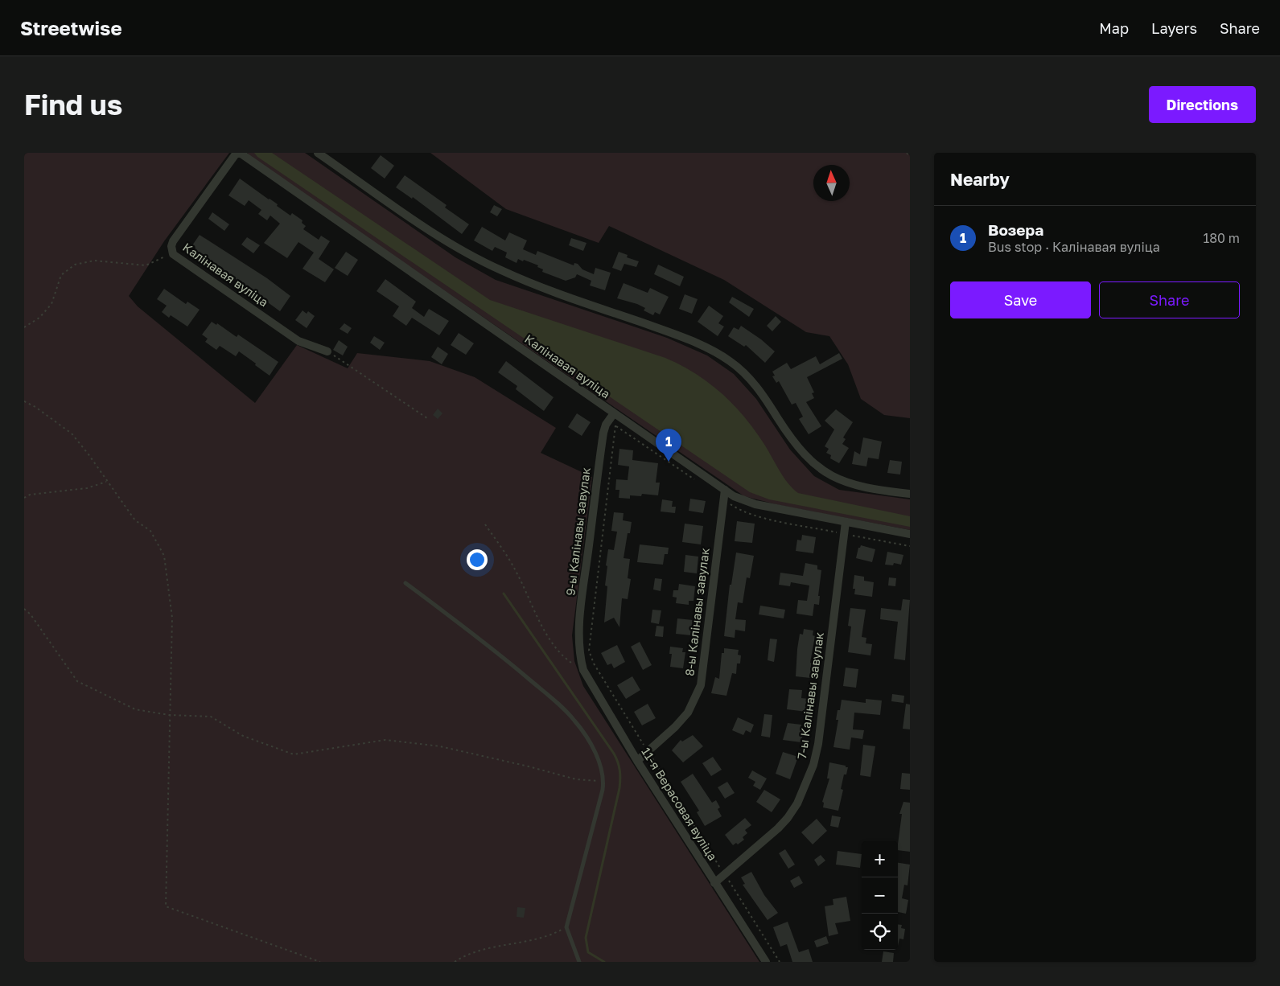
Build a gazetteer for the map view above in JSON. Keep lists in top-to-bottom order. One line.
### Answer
{"streets":{"street":["Калінавая вуліца","9-ы Калінавы завулак","8-ы Калінавы завулак","7-ы Калінавы завулак","11-я Верасовая вуліца"]},"crossings":[["Калінавая вуліца","9-ы Калінавы завулак"],["Калінавая вуліца","8-ы Калінавы завулак"],["Калінавая вуліца","7-ы Калінавы завулак"],["9-ы Калінавы завулак","11-я Верасовая вуліца"],["8-ы Калінавы завулак","11-я Верасовая вуліца"],["7-ы Калінавы завулак","11-я Верасовая вуліца"]],"north":"top","page":{"header":"Streetwise","nav":["Map","Layers","Share"],"buttons":["Directions",["Save","Share"]],"title":"Find us","heading":"Nearby","list":[{"mark":"1","name":"Возера","note":"Bus stop · Калінавая вуліца","value":"180 m"}],"pins":"1","map_buttons":["+","−"]}}
